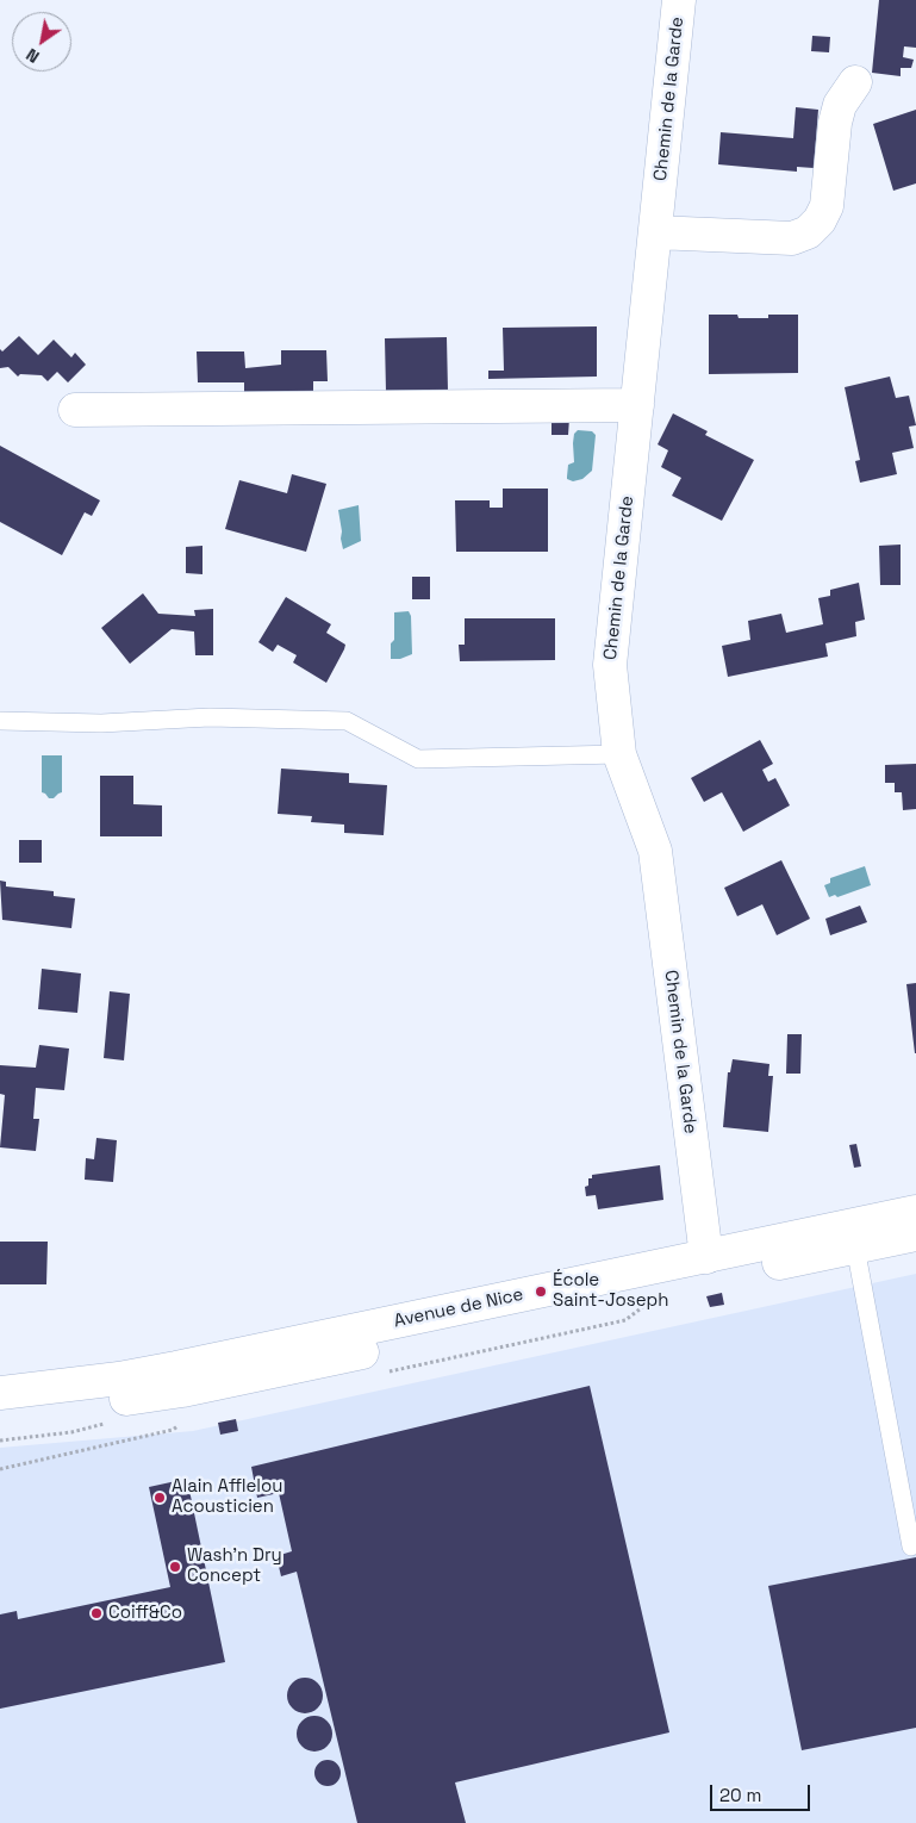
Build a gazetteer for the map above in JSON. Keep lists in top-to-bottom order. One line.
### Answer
{"streets":{"street":["Chemin de la Garde","Avenue de Nice"]},"crossings":[["Chemin de la Garde","Avenue de Nice"]],"places":["École Saint-Joseph","Alain Afflelou Acousticien","Wash'n Dry Concept","Coiff&Co"],"scale_bar":"20 m","north":"bottom left"}
